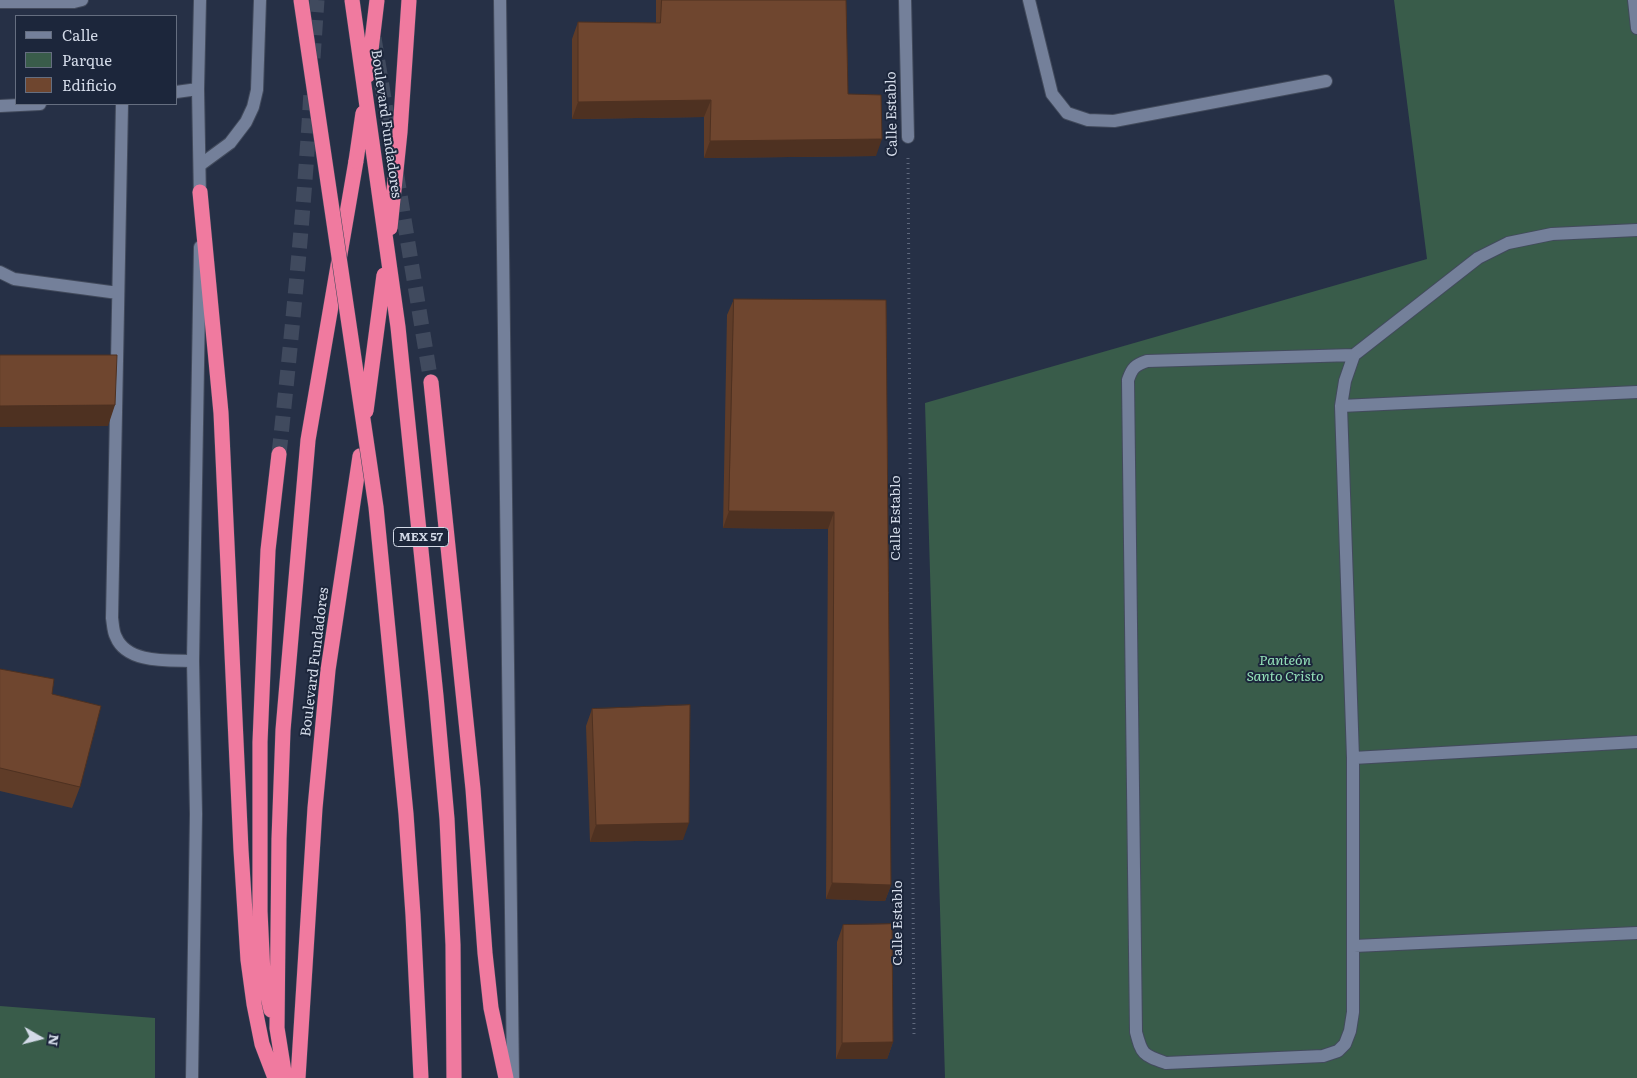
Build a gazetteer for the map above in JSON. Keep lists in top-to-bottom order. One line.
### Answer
{"streets":{"highway":["Boulevard Fundadores","MEX 57"],"main road":["Calle Establo"]},"parks":["Panteón Santo Cristo"],"legend":["Calle","Parque","Edificio"],"north":"right"}
